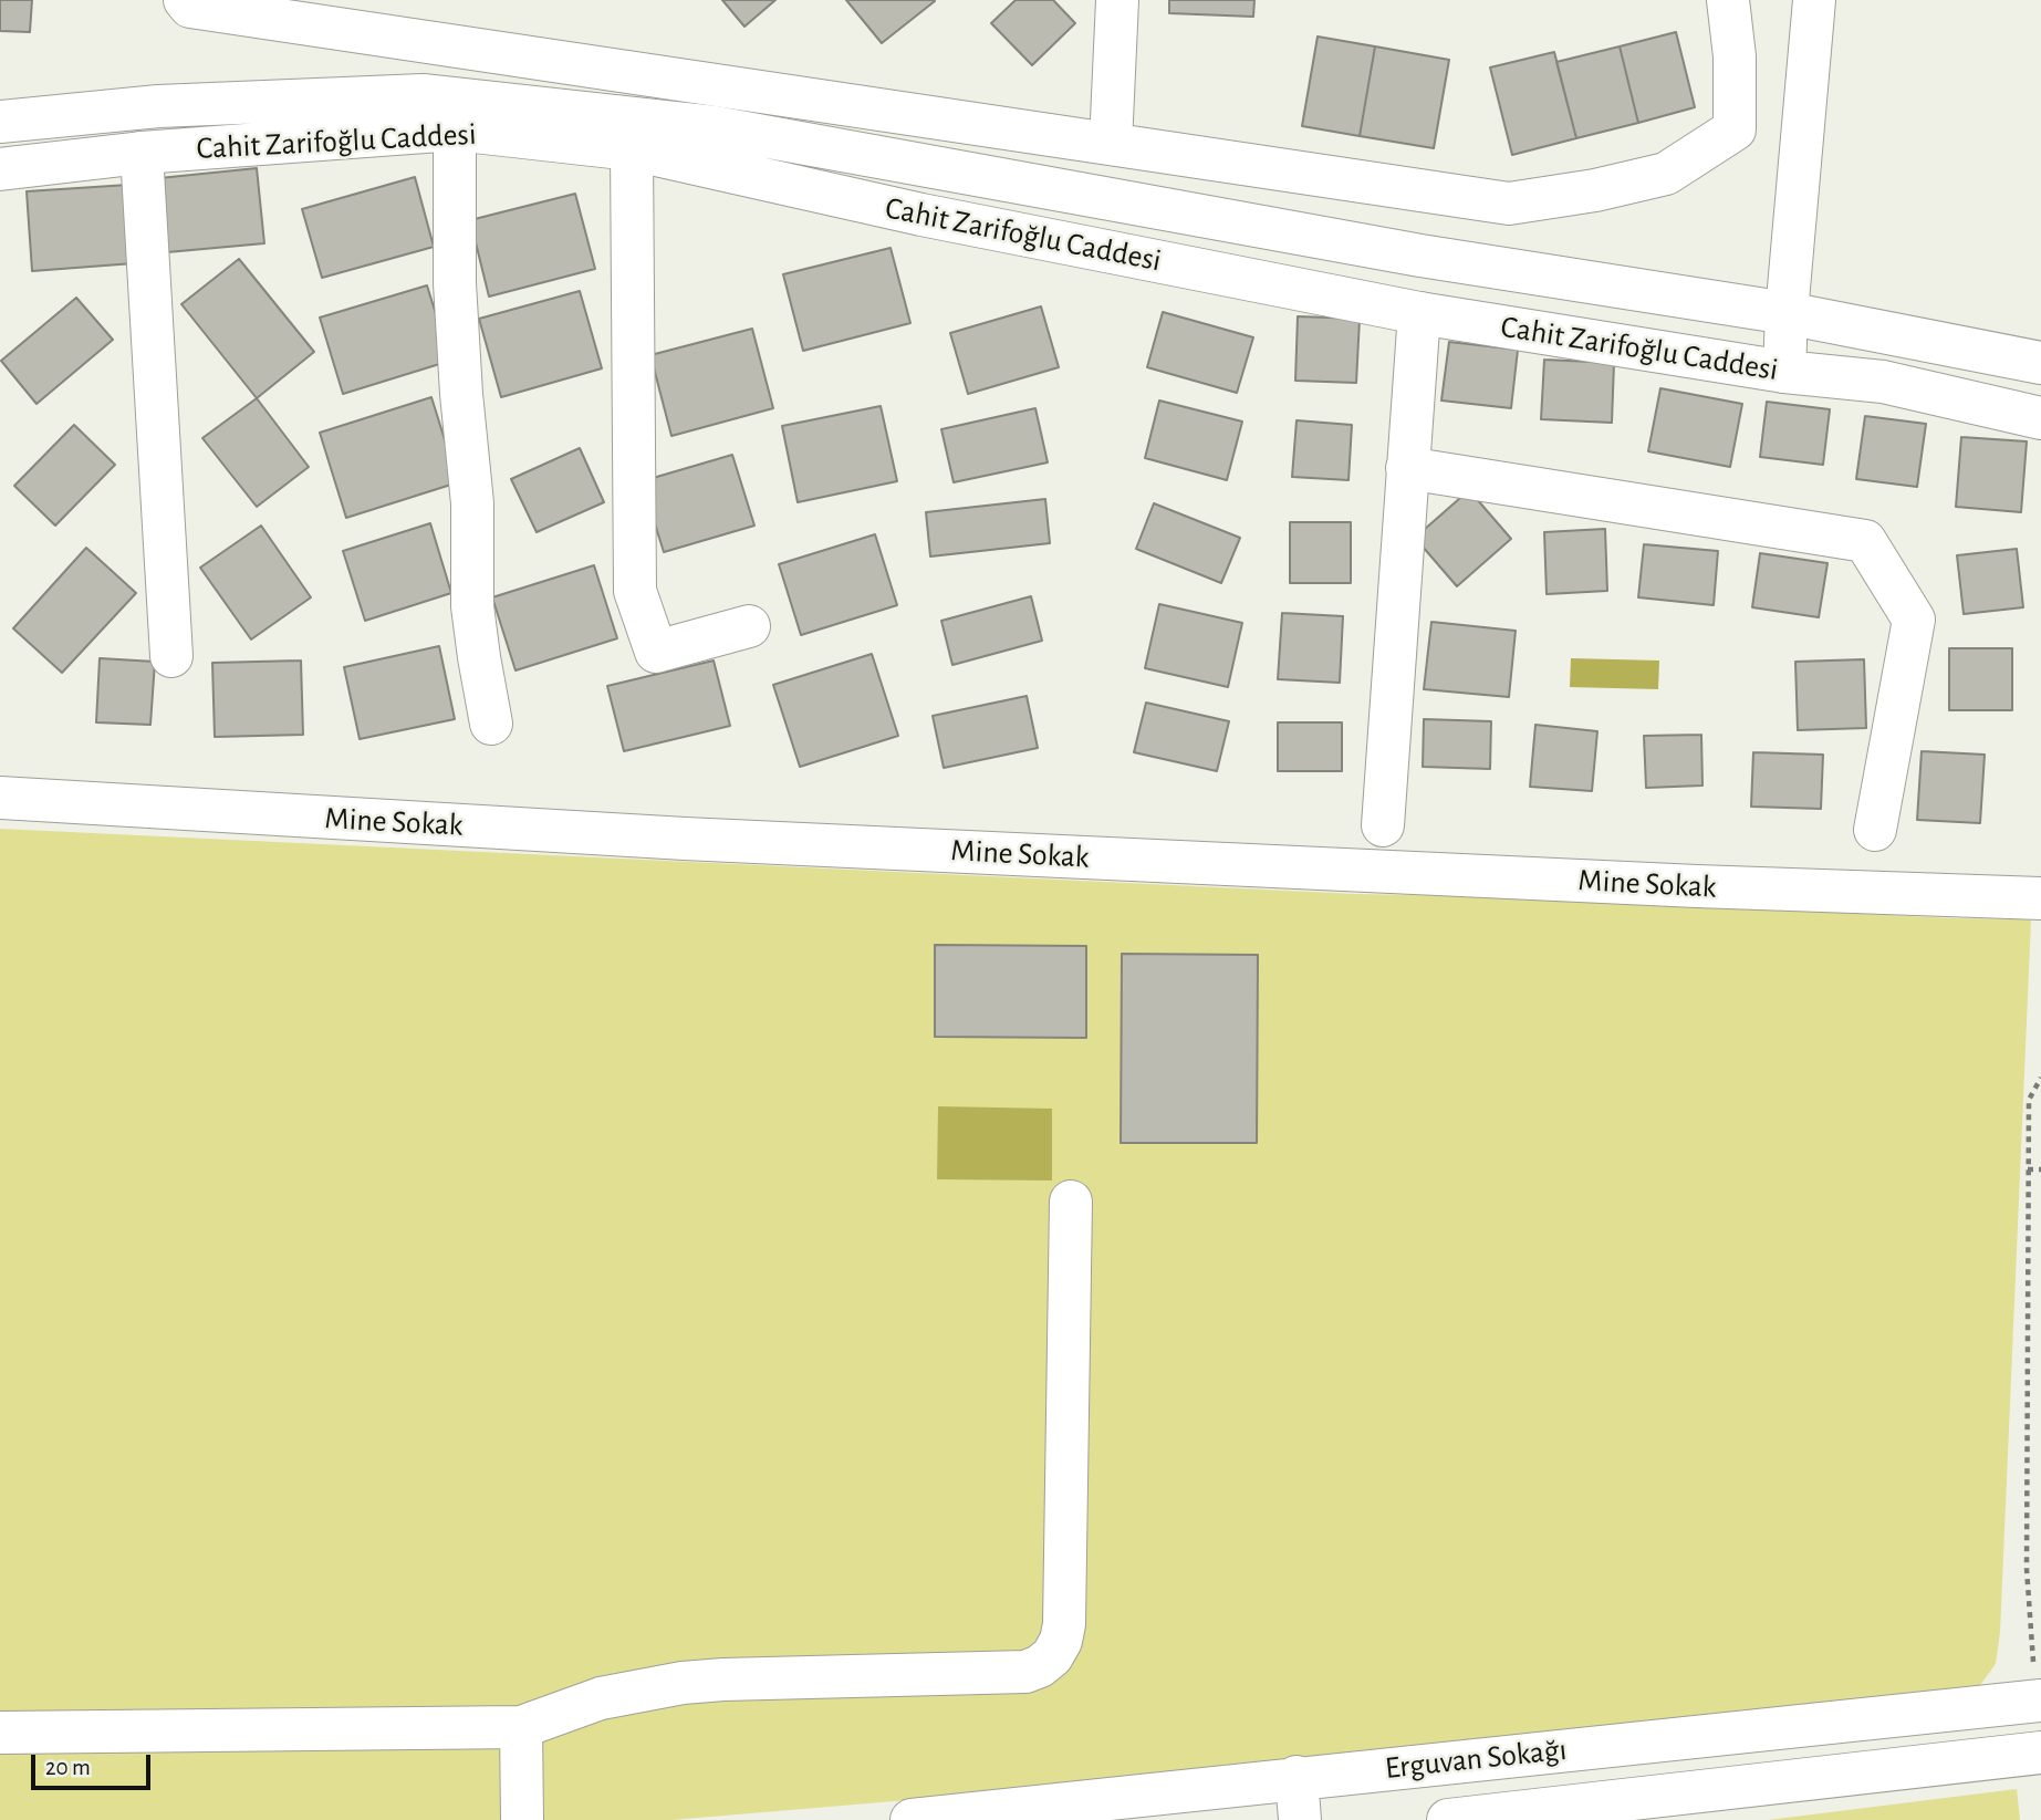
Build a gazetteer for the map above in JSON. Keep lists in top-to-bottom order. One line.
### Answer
{"streets":{"street":["Cahit Zarifoğlu Caddesi","Mine Sokak","Erguvan Sokağı"]},"scale_bar":"20 m"}
